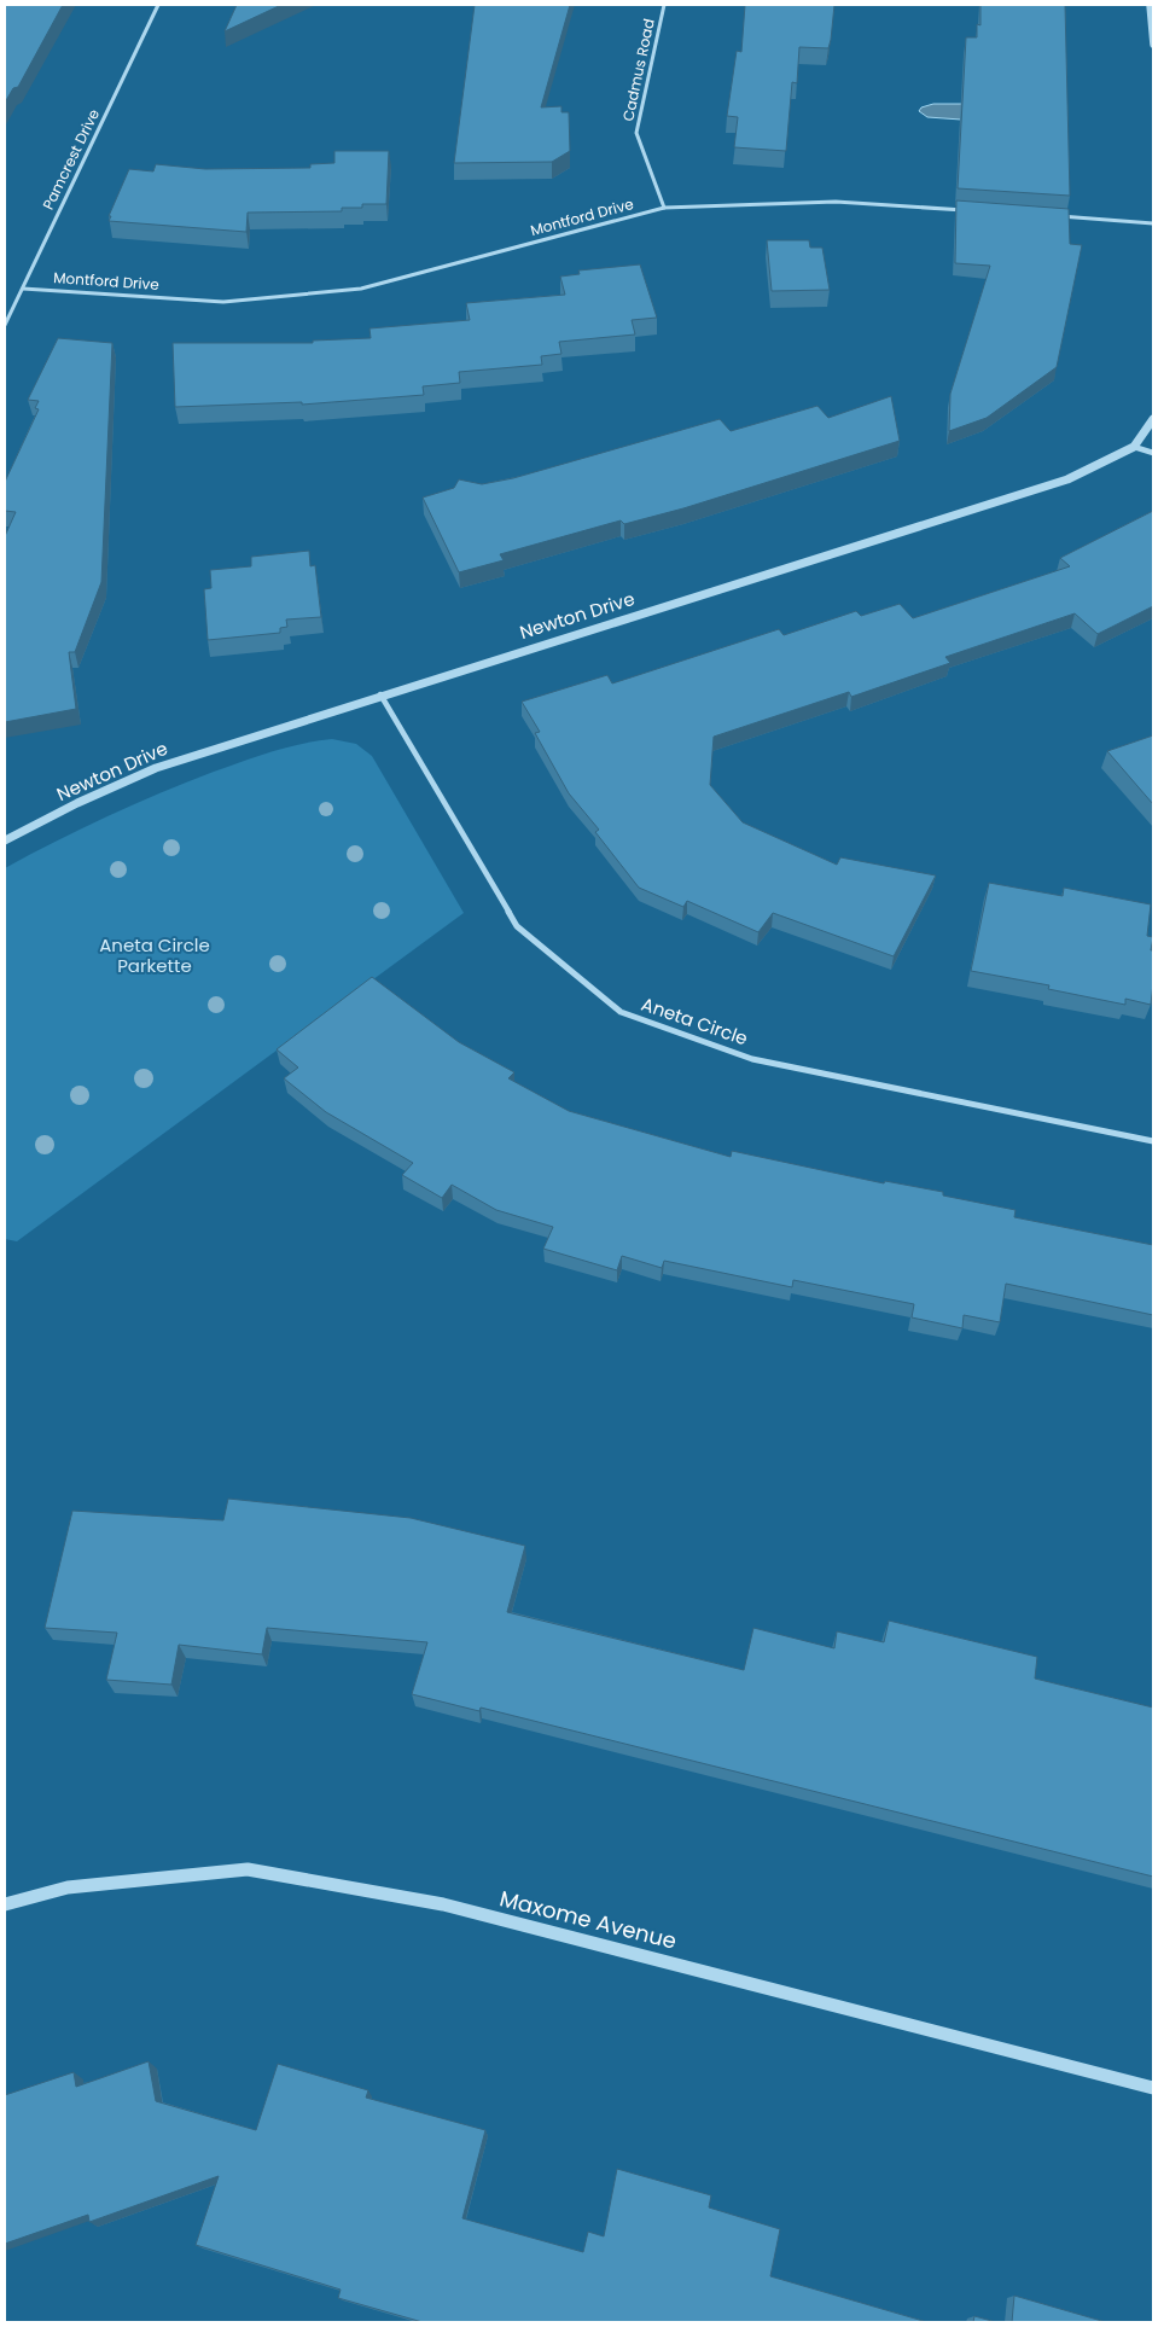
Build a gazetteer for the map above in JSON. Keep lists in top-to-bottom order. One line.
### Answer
{"streets":{"street":["Cadmus Road","Pamcrest Drive","Montford Drive","Newton Drive","Aneta Circle","Maxome Avenue"]},"crossings":[["Cadmus Road","Montford Drive"],["Pamcrest Drive","Montford Drive"],["Newton Drive","Aneta Circle"]],"parks":["Aneta Circle Parkette"]}
